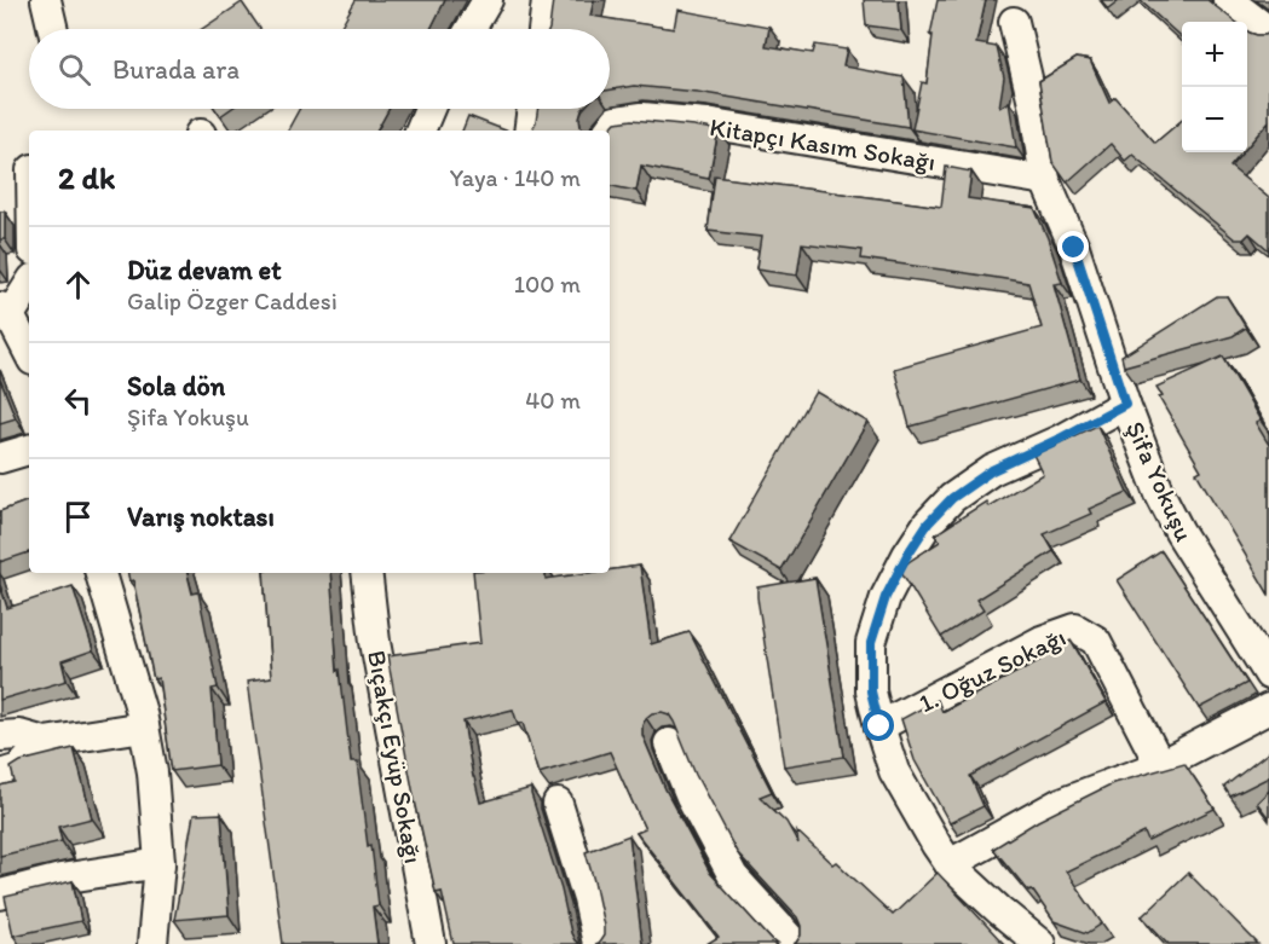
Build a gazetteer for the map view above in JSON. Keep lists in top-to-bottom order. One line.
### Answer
{"streets":{"street":["Kitapçı Kasım Sokağı","Şifa Yokuşu","1. Oğuz Sokağı","Bıçakçı Eyüp Sokağı"]},"crossings":[["Kitapçı Kasım Sokağı","Şifa Yokuşu"]],"page":{"map_buttons":["+","−"],"search":"Burada ara","heading":["2 dk","Yaya · 140 m"],"list":[["Düz devam et","Galip Özger Caddesi","100 m"],["Sola dön","Şifa Yokuşu","40 m"],"Varış noktası"]}}
